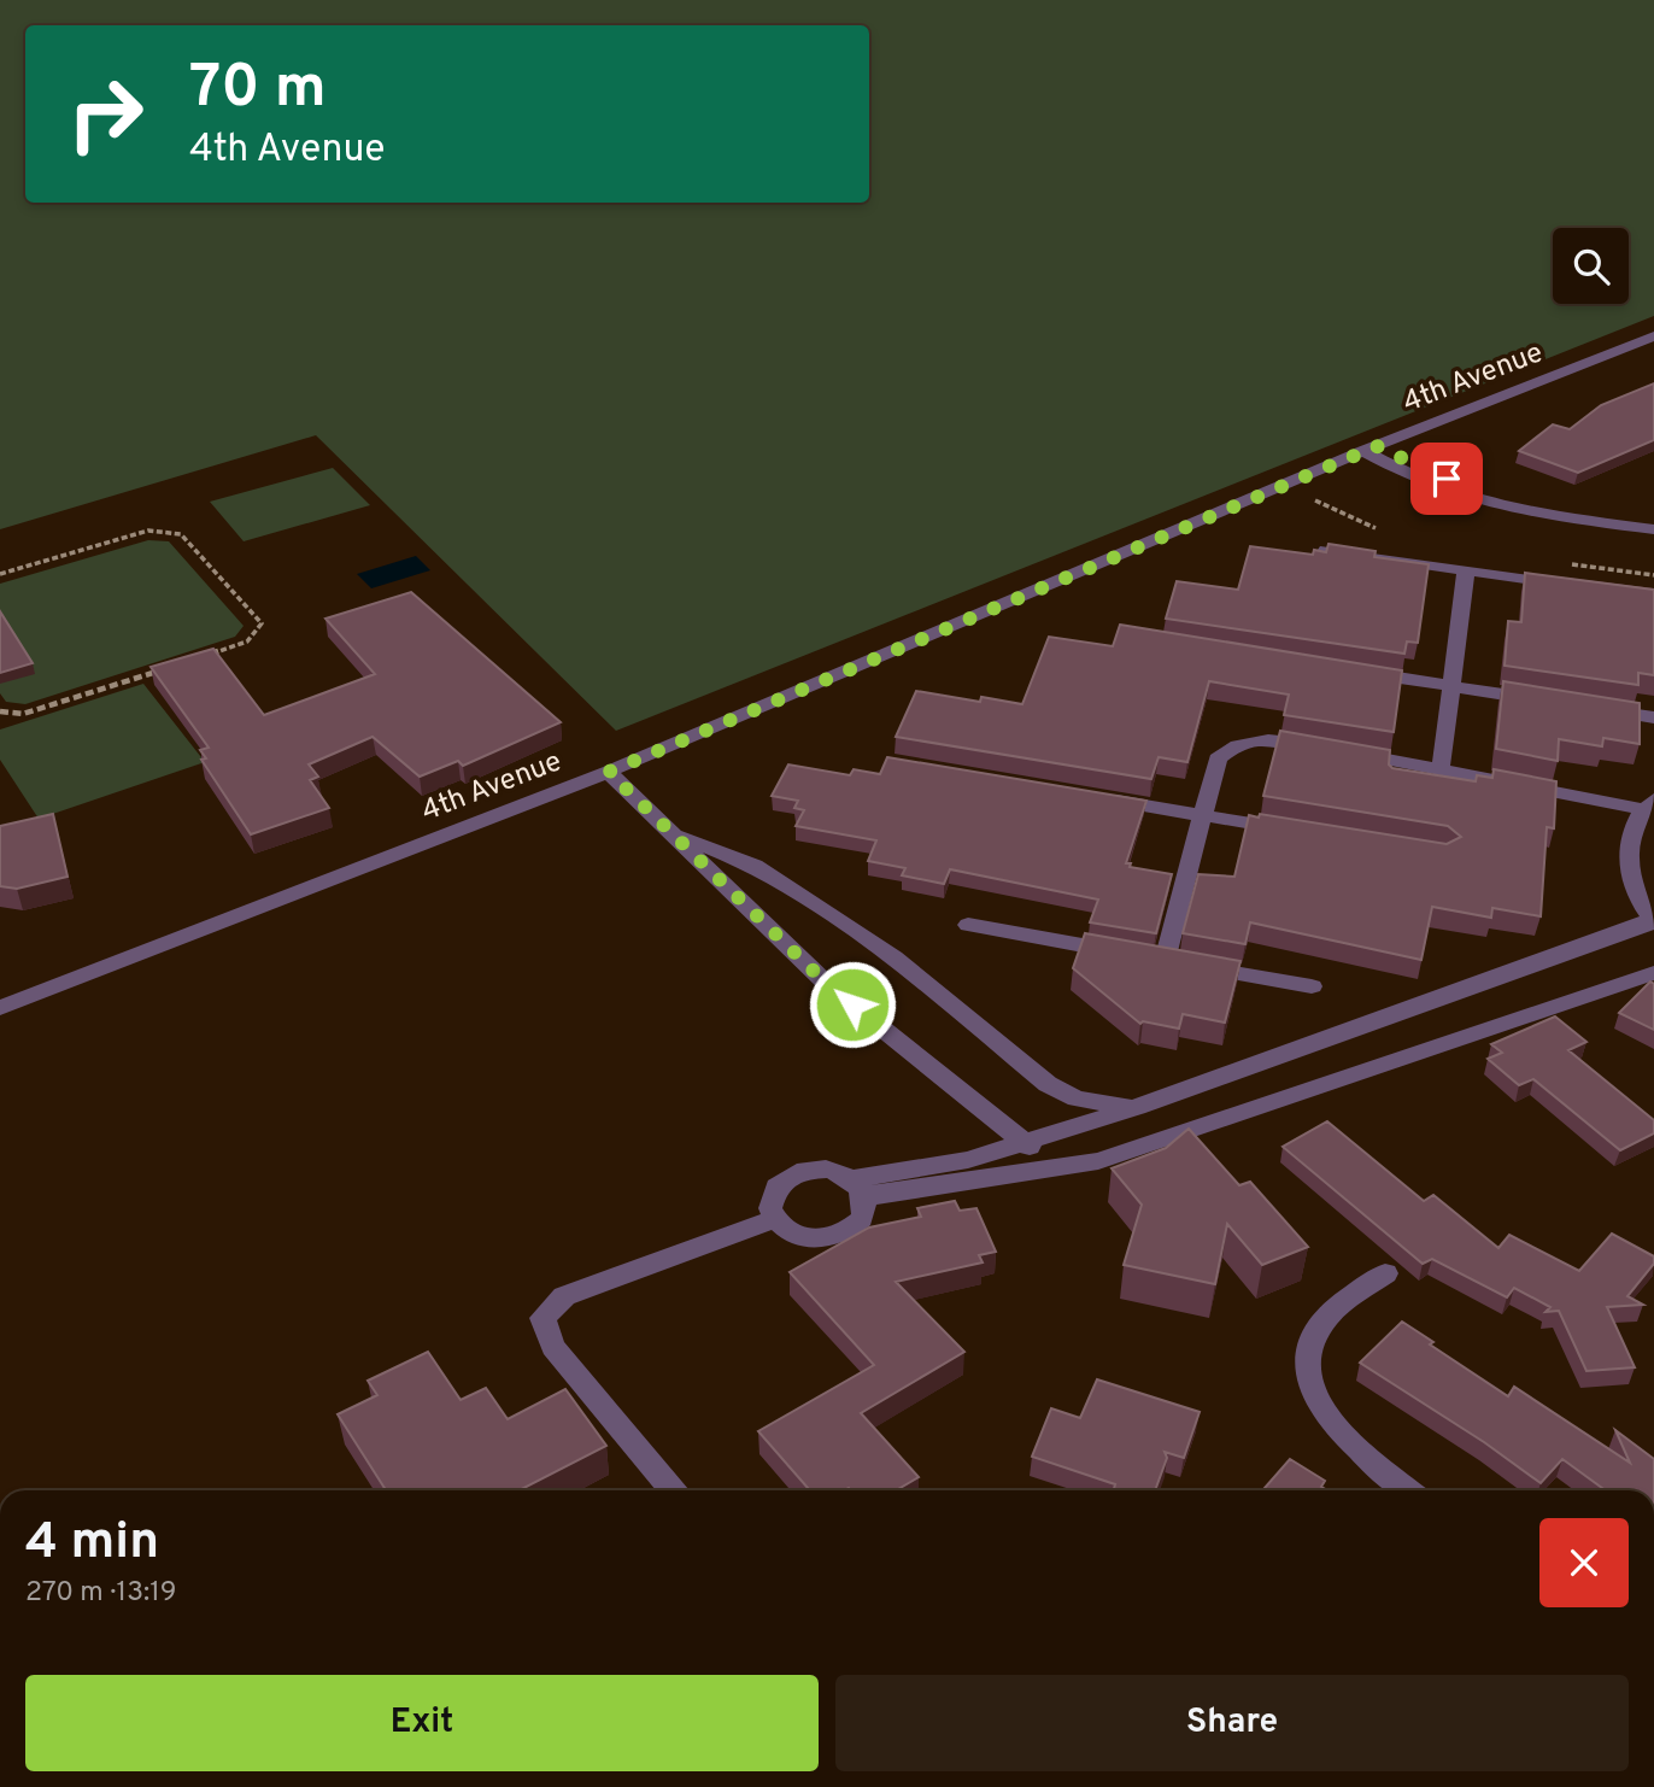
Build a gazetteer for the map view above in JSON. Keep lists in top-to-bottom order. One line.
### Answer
{"streets":{"street":["4th Avenue"]},"page":{"turn":["70 m","4th Avenue"],"heading":["4 min","270 m · 13:19"],"buttons":["Exit","Share"]}}
